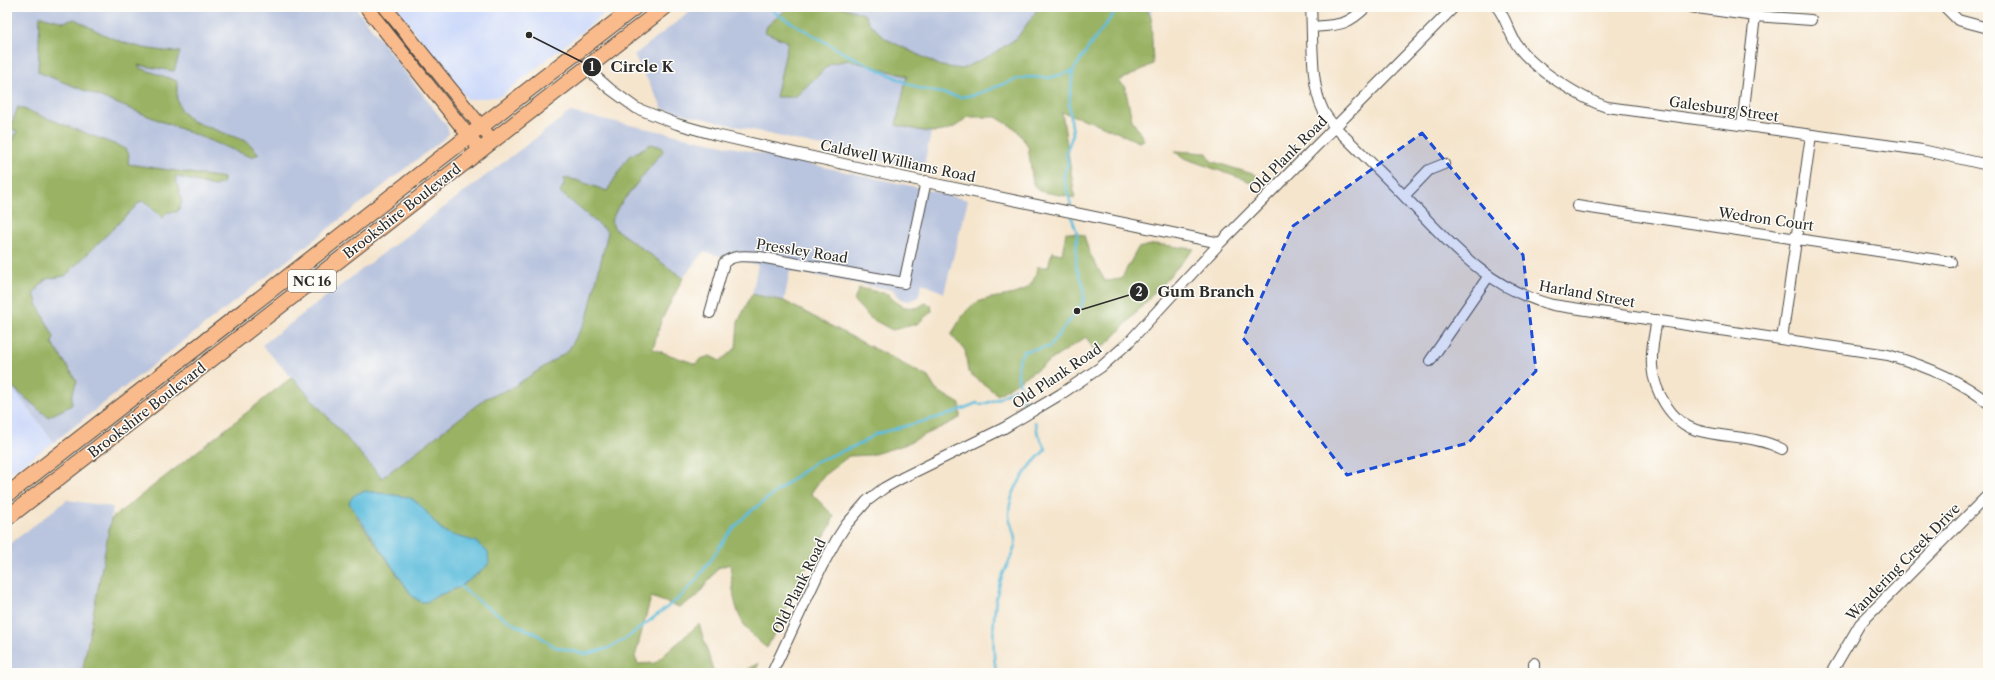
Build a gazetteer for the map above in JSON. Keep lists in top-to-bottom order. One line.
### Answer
{"streets":{"highway":["Brookshire Boulevard","NC 16"],"street":["Galesburg Street","Old Plank Road","Caldwell Williams Road","Wedron Court","Pressley Road","Harland Street","Wandering Creek Drive"]},"crossings":[["Old Plank Road","Caldwell Williams Road"],["Old Plank Road","Harland Street"],["Caldwell Williams Road","Brookshire Boulevard"],["Caldwell Williams Road","Pressley Road"]],"places":["Circle K","Gum Branch"]}
